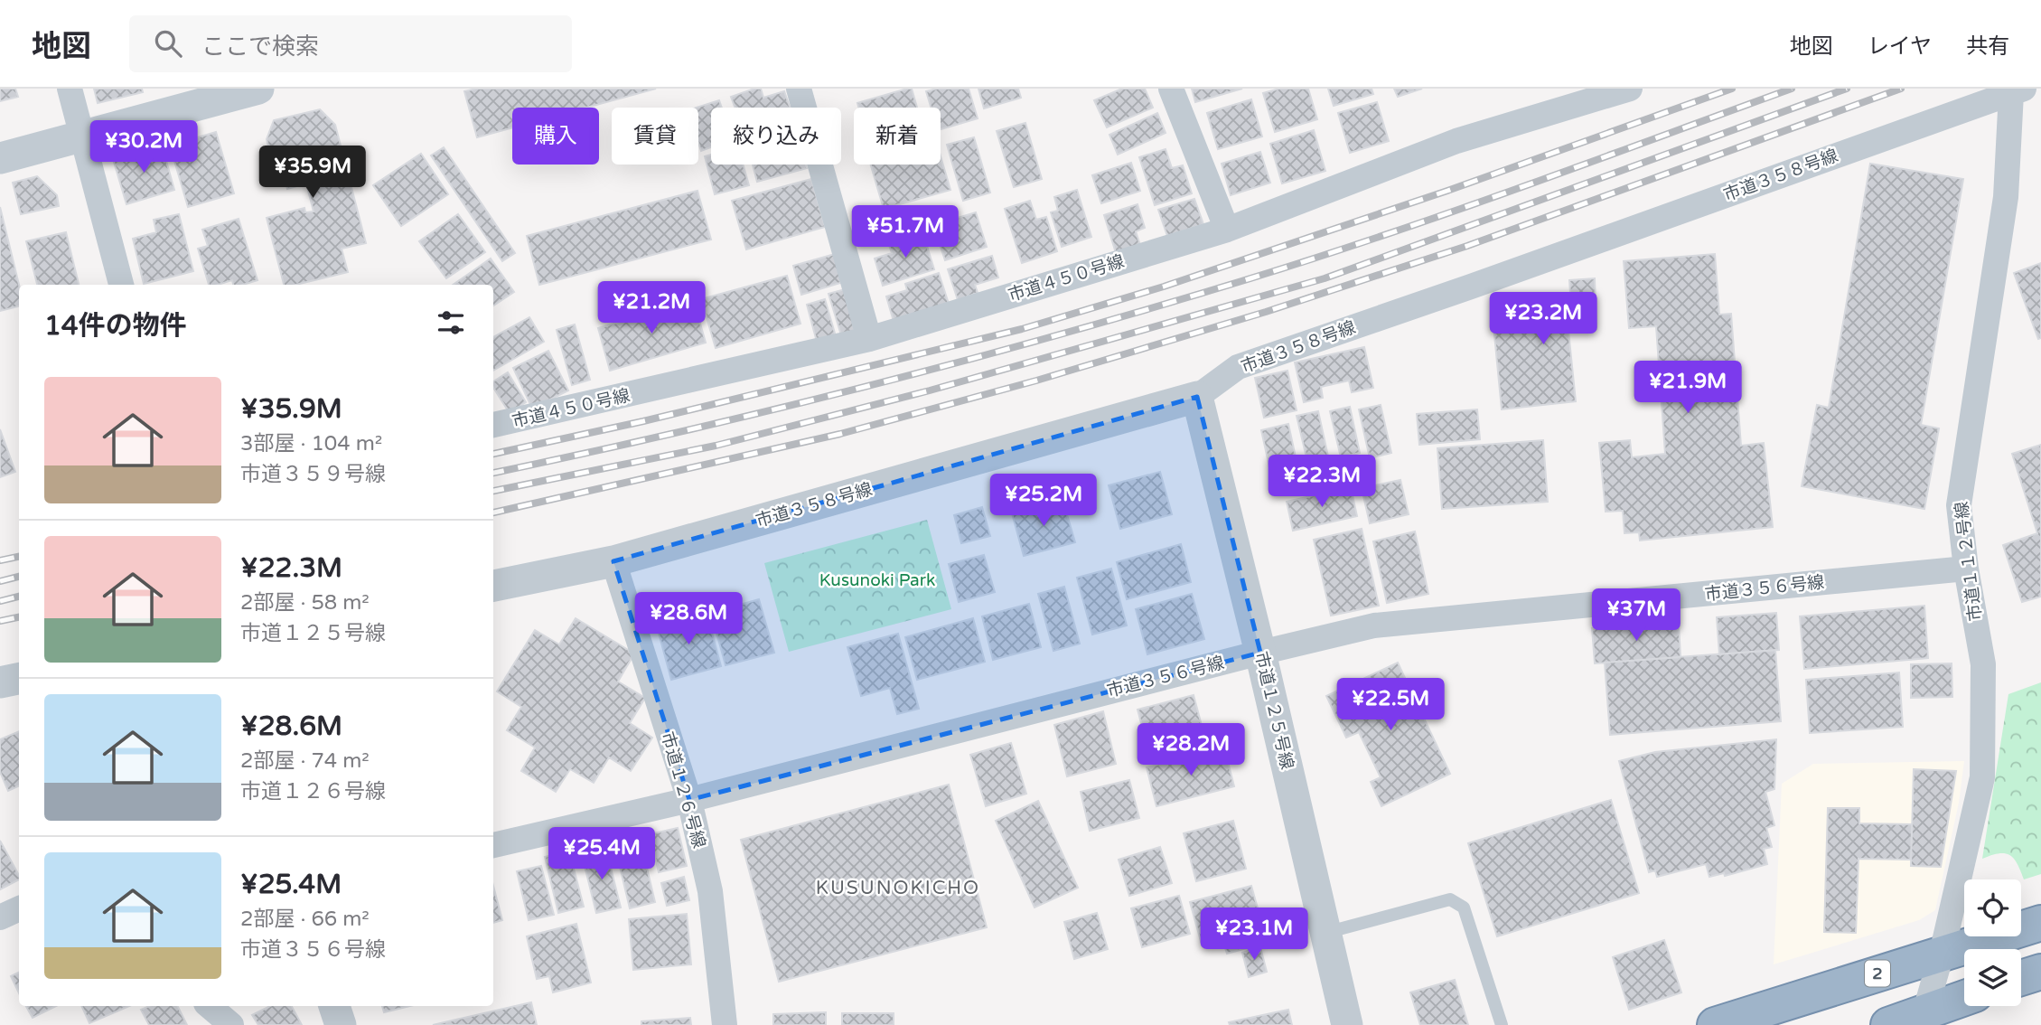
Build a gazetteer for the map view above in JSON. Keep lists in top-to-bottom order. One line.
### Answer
{"streets":{"highway":["2"],"street":["市道３５８号線","市道４５０号線","市道１１２号線","市道３５６号線","市道１２５号線","市道１２６号線"]},"crossings":[["市道３５８号線","市道１１２号線"],["市道３５８号線","市道１２５号線"],["市道３５８号線","市道１２６号線"],["市道１１２号線","市道３５６号線"],["市道１１２号線","2"],["市道３５６号線","市道１２５号線"],["市道３５６号線","市道１２６号線"]],"districts":["KUSUNOKICHO"],"parks":["Kusunoki Park"],"page":{"header":"地図","search":"ここで検索","nav":["地図","レイヤ","共有"],"chip":["購入","賃貸","絞り込み","新着"],"price":["¥30.2M","¥35.9M","¥51.7M","¥21.2M","¥23.2M","¥21.9M","¥22.3M","¥25.2M","¥37M","¥28.6M","¥22.5M","¥28.2M","¥25.4M","¥23.1M"],"heading":"14件の物件","list":[{"name":"¥35.9M","note":"3部屋 · 104 m² · 市道３５９号線"},{"name":"¥22.3M","note":"2部屋 · 58 m² · 市道１２５号線"},{"name":"¥28.6M","note":"2部屋 · 74 m² · 市道１２６号線"},{"name":"¥25.4M","note":"2部屋 · 66 m² · 市道３５６号線"}]}}
